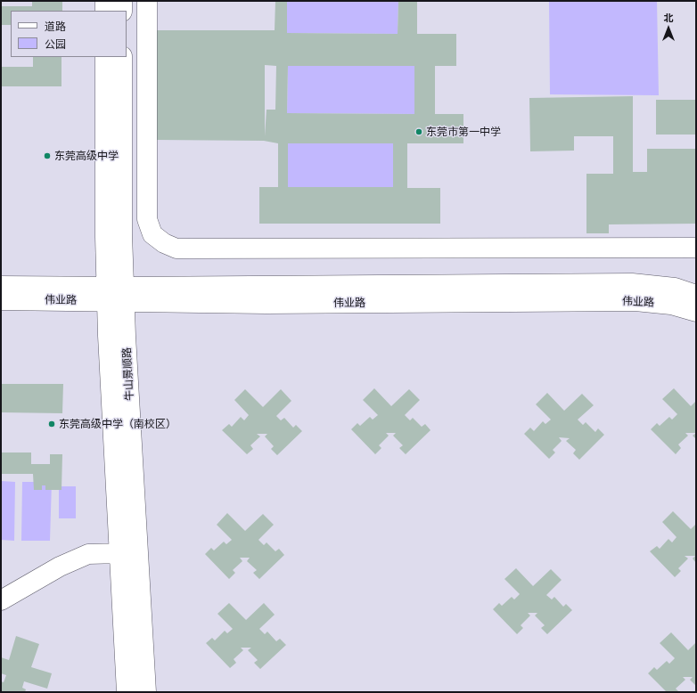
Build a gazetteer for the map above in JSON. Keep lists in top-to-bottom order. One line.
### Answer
{"streets":{"street":["伟业路","牛山景顺路"]},"crossings":[["伟业路","牛山景顺路"]],"places":["东莞市第一中学","东莞高级中学","东莞高级中学（南校区）"],"legend":["道路","公园"],"north":"top"}
